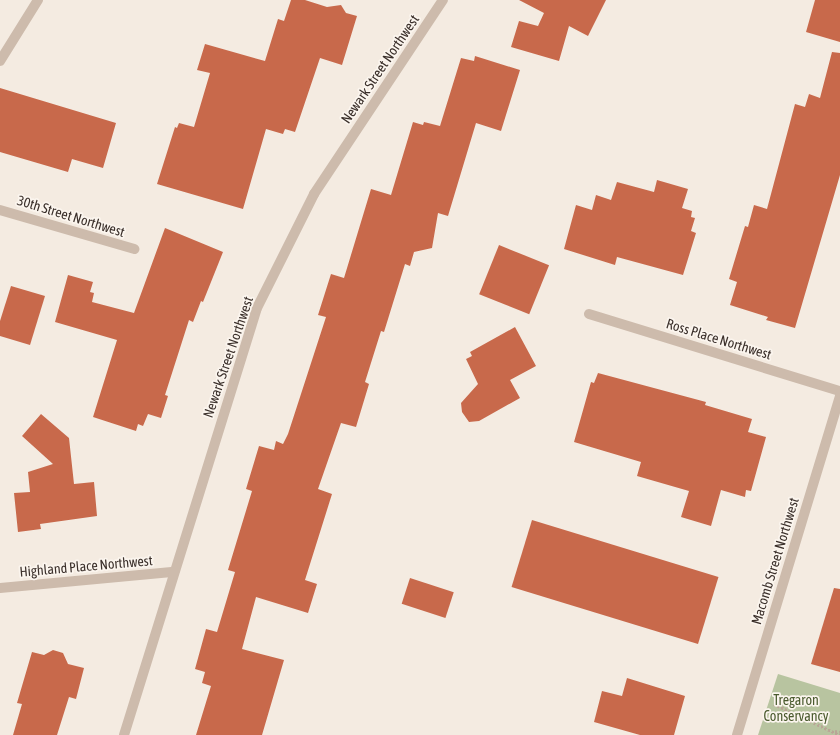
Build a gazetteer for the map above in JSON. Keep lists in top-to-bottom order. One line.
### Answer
{"streets":{"street":["Newark Street Northwest","30th Street Northwest","Ross Place Northwest","Macomb Street Northwest","Highland Place Northwest"]},"crossings":[["Newark Street Northwest","Highland Place Northwest"]],"parks":["Tregaron Conservancy"]}
